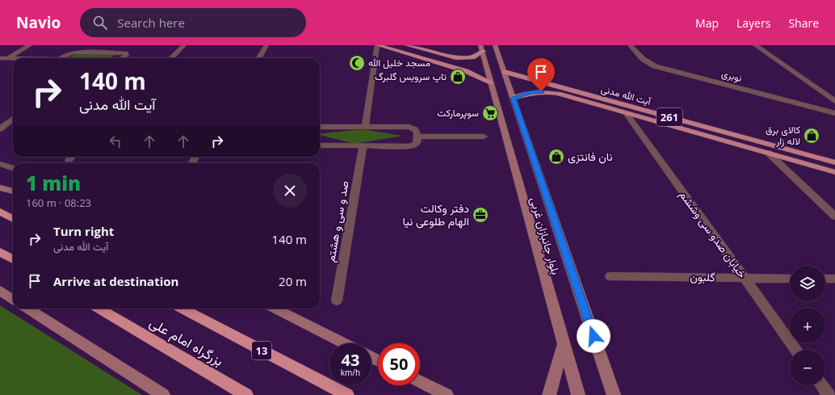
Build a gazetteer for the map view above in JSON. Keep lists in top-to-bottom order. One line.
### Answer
{"streets":{"highway":["بزرگراه امام علی","13"],"main road":["آیت الله مدنی","261","بلوار جانبازان غربی"],"street":["نوبری","صد و سی و هشتم","خیابان صدو سی وششم","گلبون"]},"crossings":[["آیت الله مدنی","خیابان صدو سی وششم"],["آیت الله مدنی","بلوار جانبازان غربی"],["خیابان صدو سی وششم","گلبون"]],"places":{"mosque":["مسجد خلیل الله"],"shop":["تاپ سرویس گلبرگ","کالای برق لاله زار","نان فانتزی"],"supermarket":["سوپرمارکت"],"office":["دفتر وکالت الهام طلوعی نیا"]},"page":{"header":"Navio","search":"Search here","nav":["Map","Layers","Share"],"turn":["140 m","آیت الله مدنی"],"heading":["1 min","160 m · 08:23"],"list":[{"name":"Turn right","note":"آیت الله مدنی","value":"140 m"},{"name":"Arrive at destination","value":"20 m"}],"map_buttons":["+","−"],"speed":"43 km/h","limit":"50"}}
